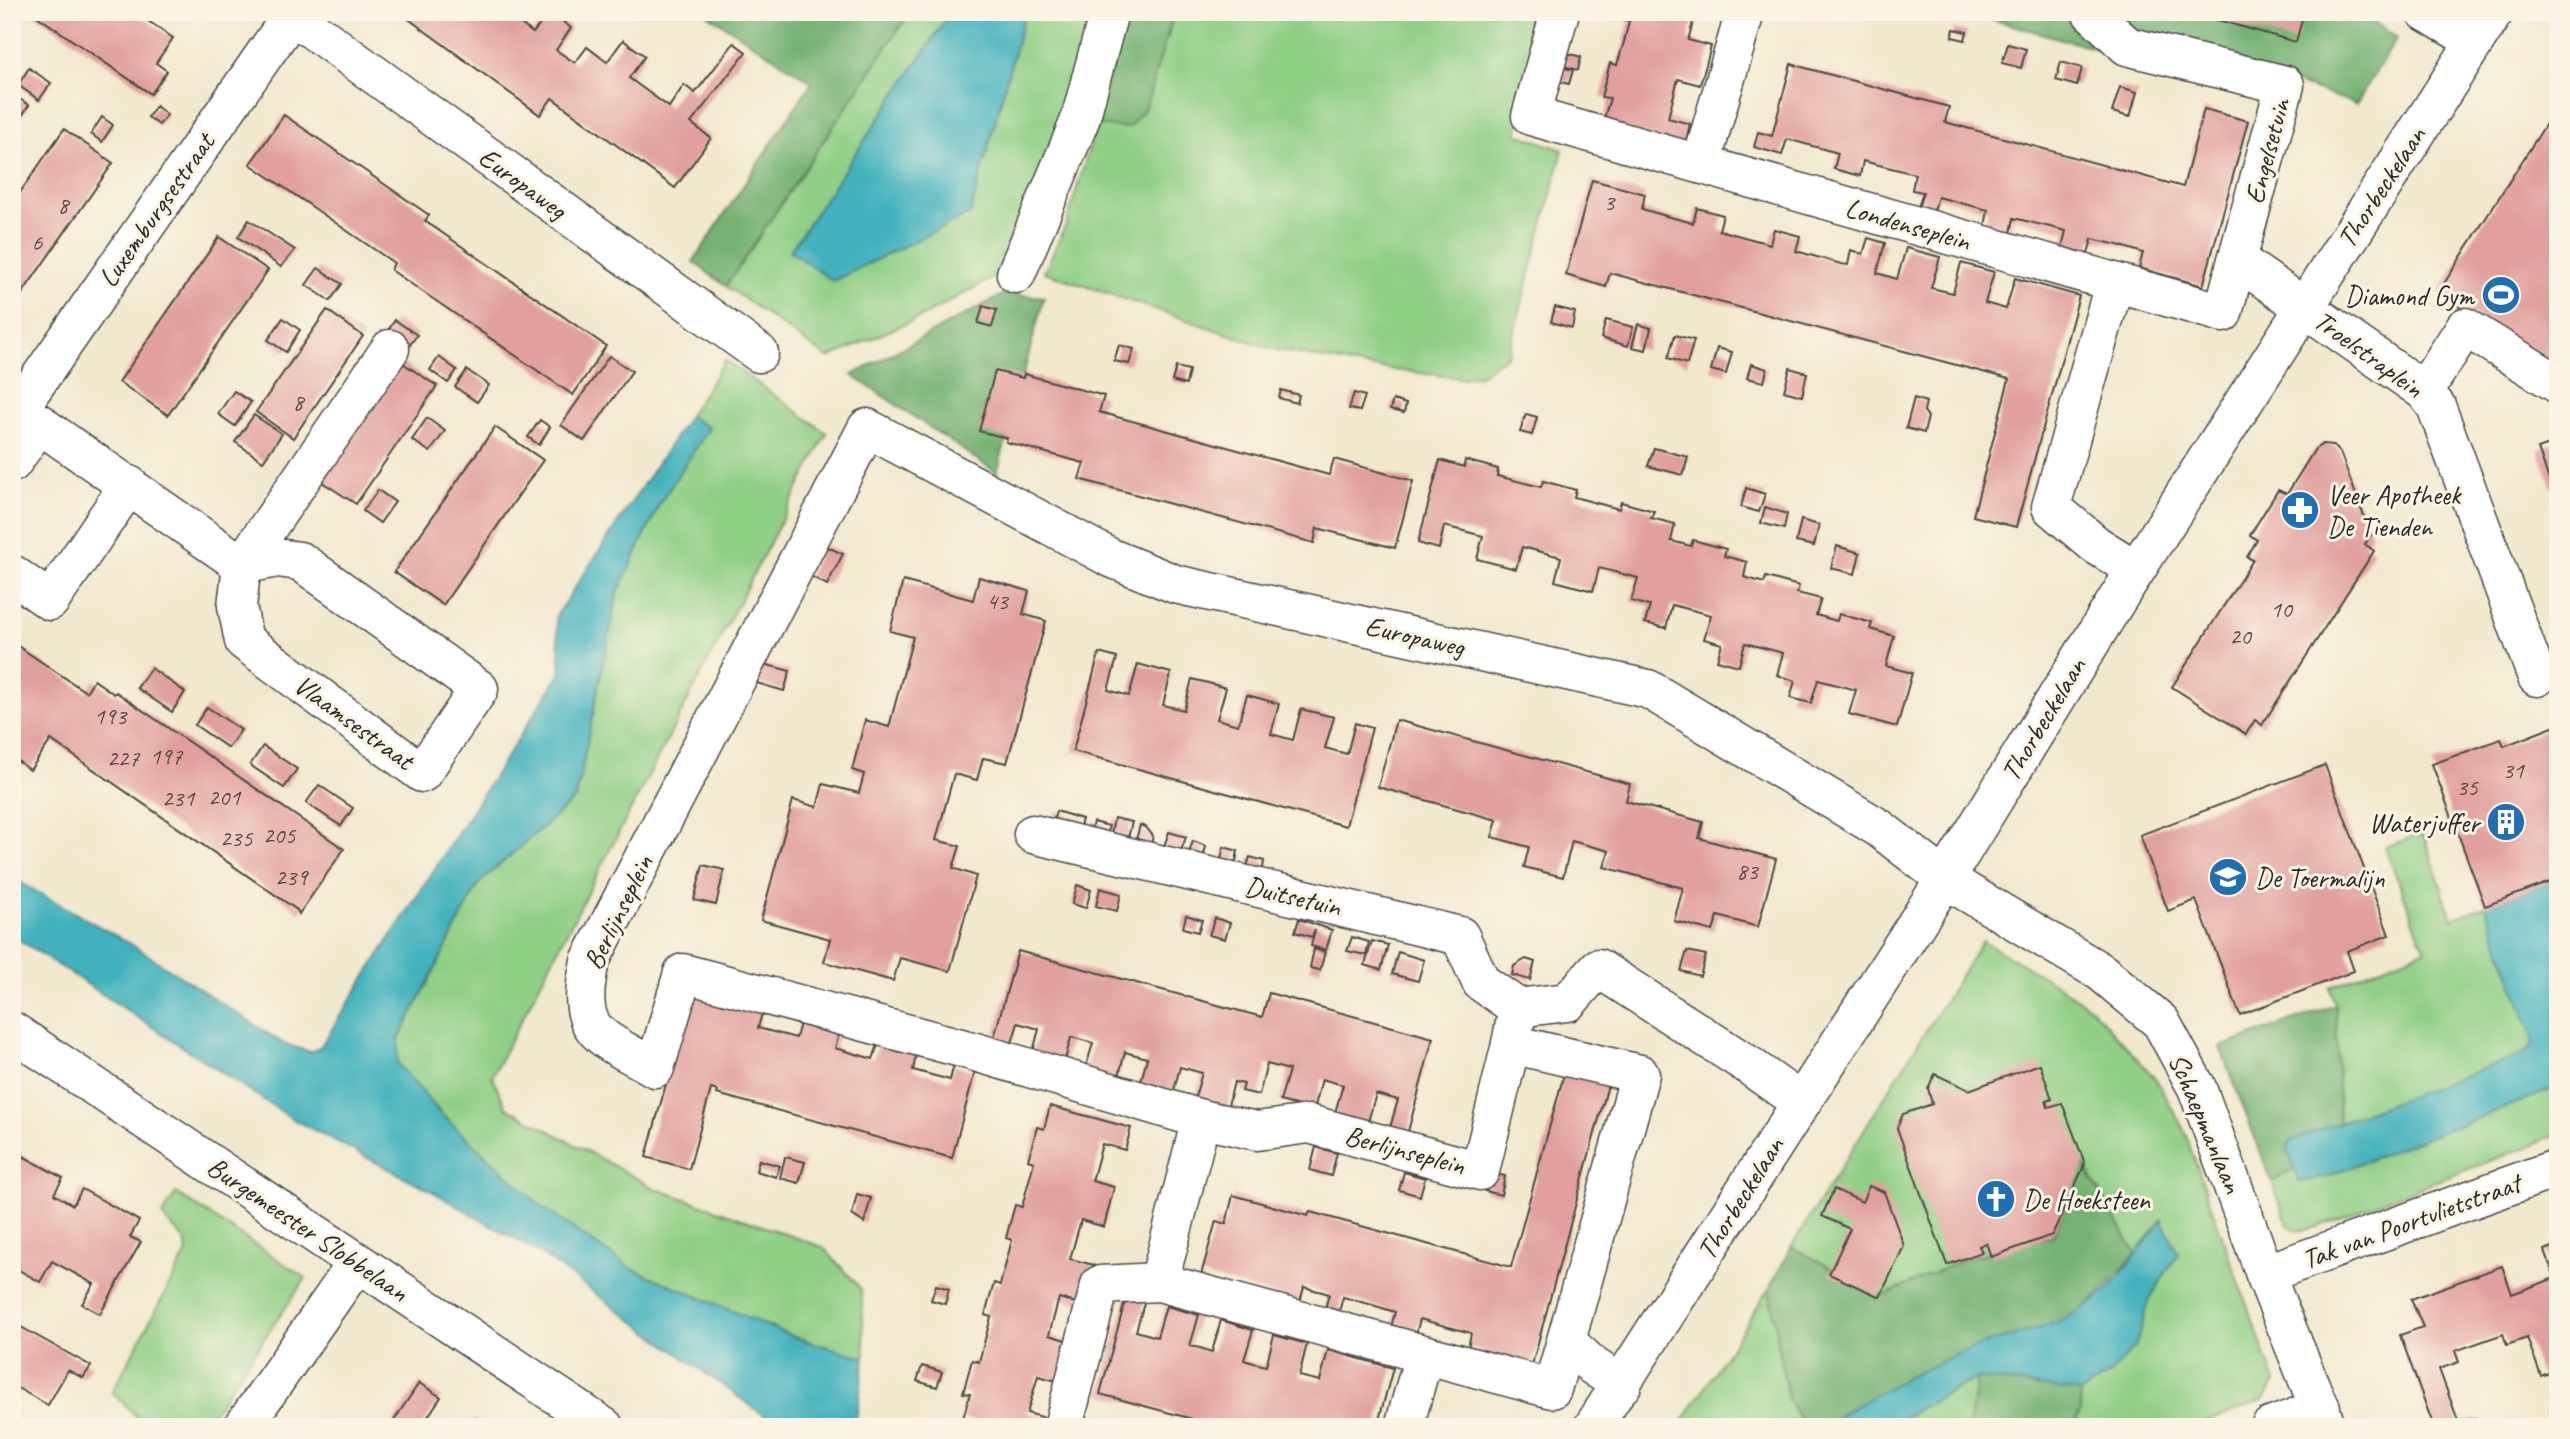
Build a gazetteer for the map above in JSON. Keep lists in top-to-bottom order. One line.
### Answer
{"streets":{"street":["Engelsetuin","Europaweg","Thorbeckelaan","Luxemburgsestraat","Londenseplein","Troelstraplein","Vlaamsestraat","Duitsetuin","Berlijnseplein","Schaepmanlaan","Tak van Poortvlietstraat","Burgemeester Slobbelaan"]},"crossings":[["Engelsetuin","Londenseplein"],["Europaweg","Thorbeckelaan"],["Europaweg","Luxemburgsestraat"],["Europaweg","Berlijnseplein"],["Europaweg","Schaepmanlaan"],["Thorbeckelaan","Troelstraplein"],["Thorbeckelaan","Schaepmanlaan"],["Duitsetuin","Berlijnseplein"],["Schaepmanlaan","Tak van Poortvlietstraat"]],"places":{"sports":["Diamond Gym"],"pharmacy":["Veer Apotheek De Tienden"],"building":["Waterjuffer"],"school or university":["De Toermalijn"],"church":["De Hoeksteen"]},"house_numbers":["3","8","6","8","43","10","20","193","197","227","31","35","201","231","205","235","83","239"]}
